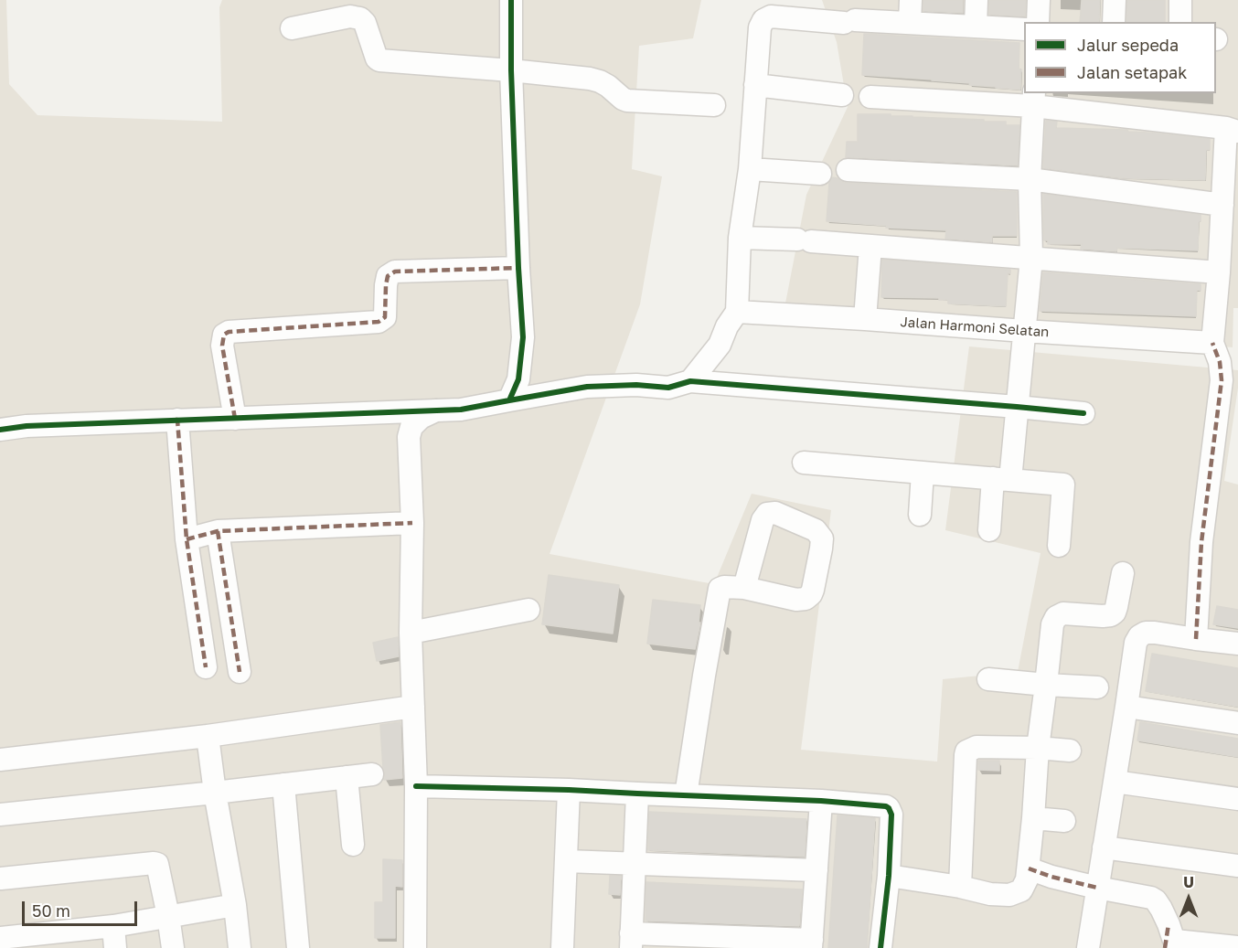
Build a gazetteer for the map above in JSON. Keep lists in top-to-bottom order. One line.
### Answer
{"streets":{"street":["Jalan Harmoni Selatan"]},"legend":["Jalur sepeda","Jalan setapak"],"scale_bar":"50 m","north":"top"}
